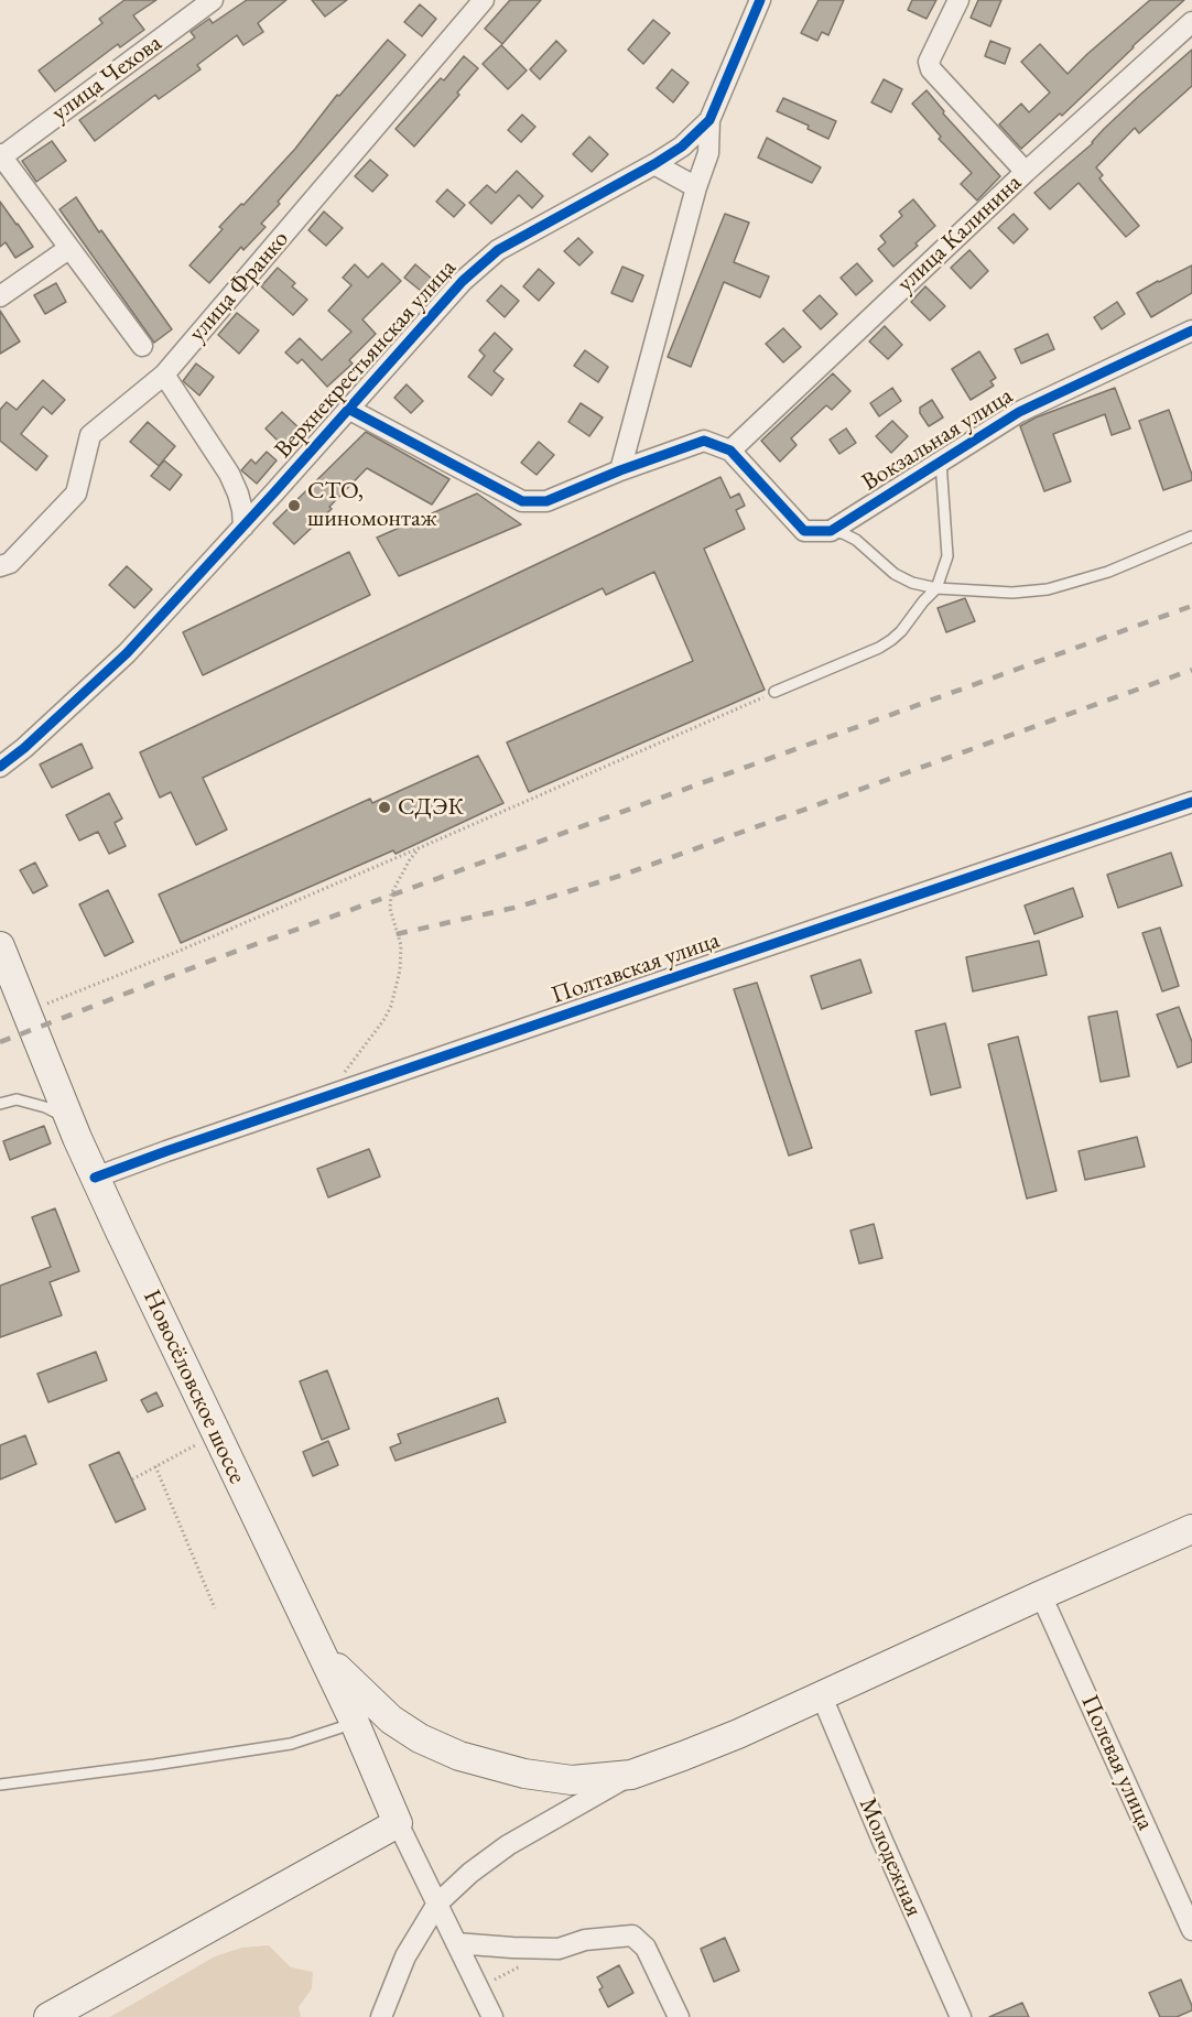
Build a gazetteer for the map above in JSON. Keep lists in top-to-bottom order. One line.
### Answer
{"streets":{"main road":["Новосёловское шоссе"],"street":["улица Чехова","улица Калинина","улица Франко","Верхнекрестьянская улица","Вокзальная улица","Полтавская улица","Полевая улица","Молодежная"]},"crossings":[["Полтавская улица","Новосёловское шоссе"]],"places":["СТО, шиномонтаж","СДЭК"]}
